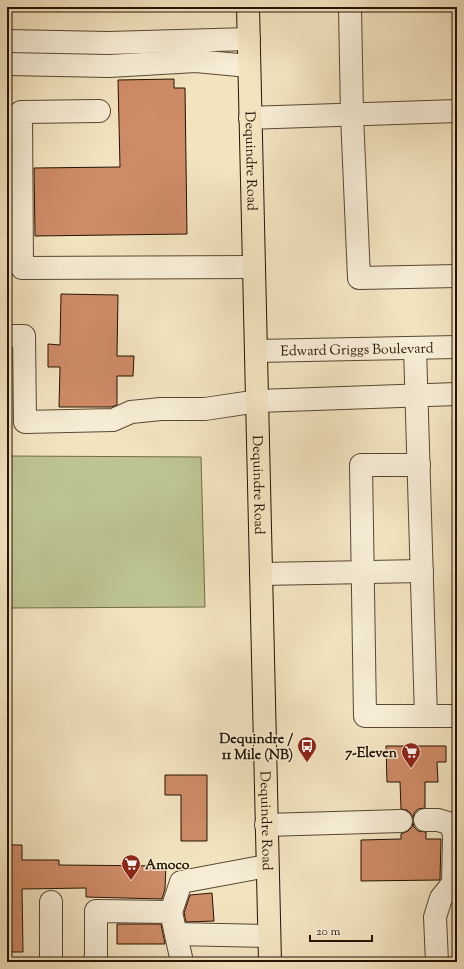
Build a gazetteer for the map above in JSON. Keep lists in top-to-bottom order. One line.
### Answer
{"streets":{"main road":["Dequindre Road"],"street":["Edward Griggs Boulevard"]},"crossings":[["Dequindre Road","Edward Griggs Boulevard"]],"places":{"bus stop":["Dequindre / 11 Mile (NB)"],"supermarket":["7-Eleven","Amoco"]},"scale_bar":"20 m"}
